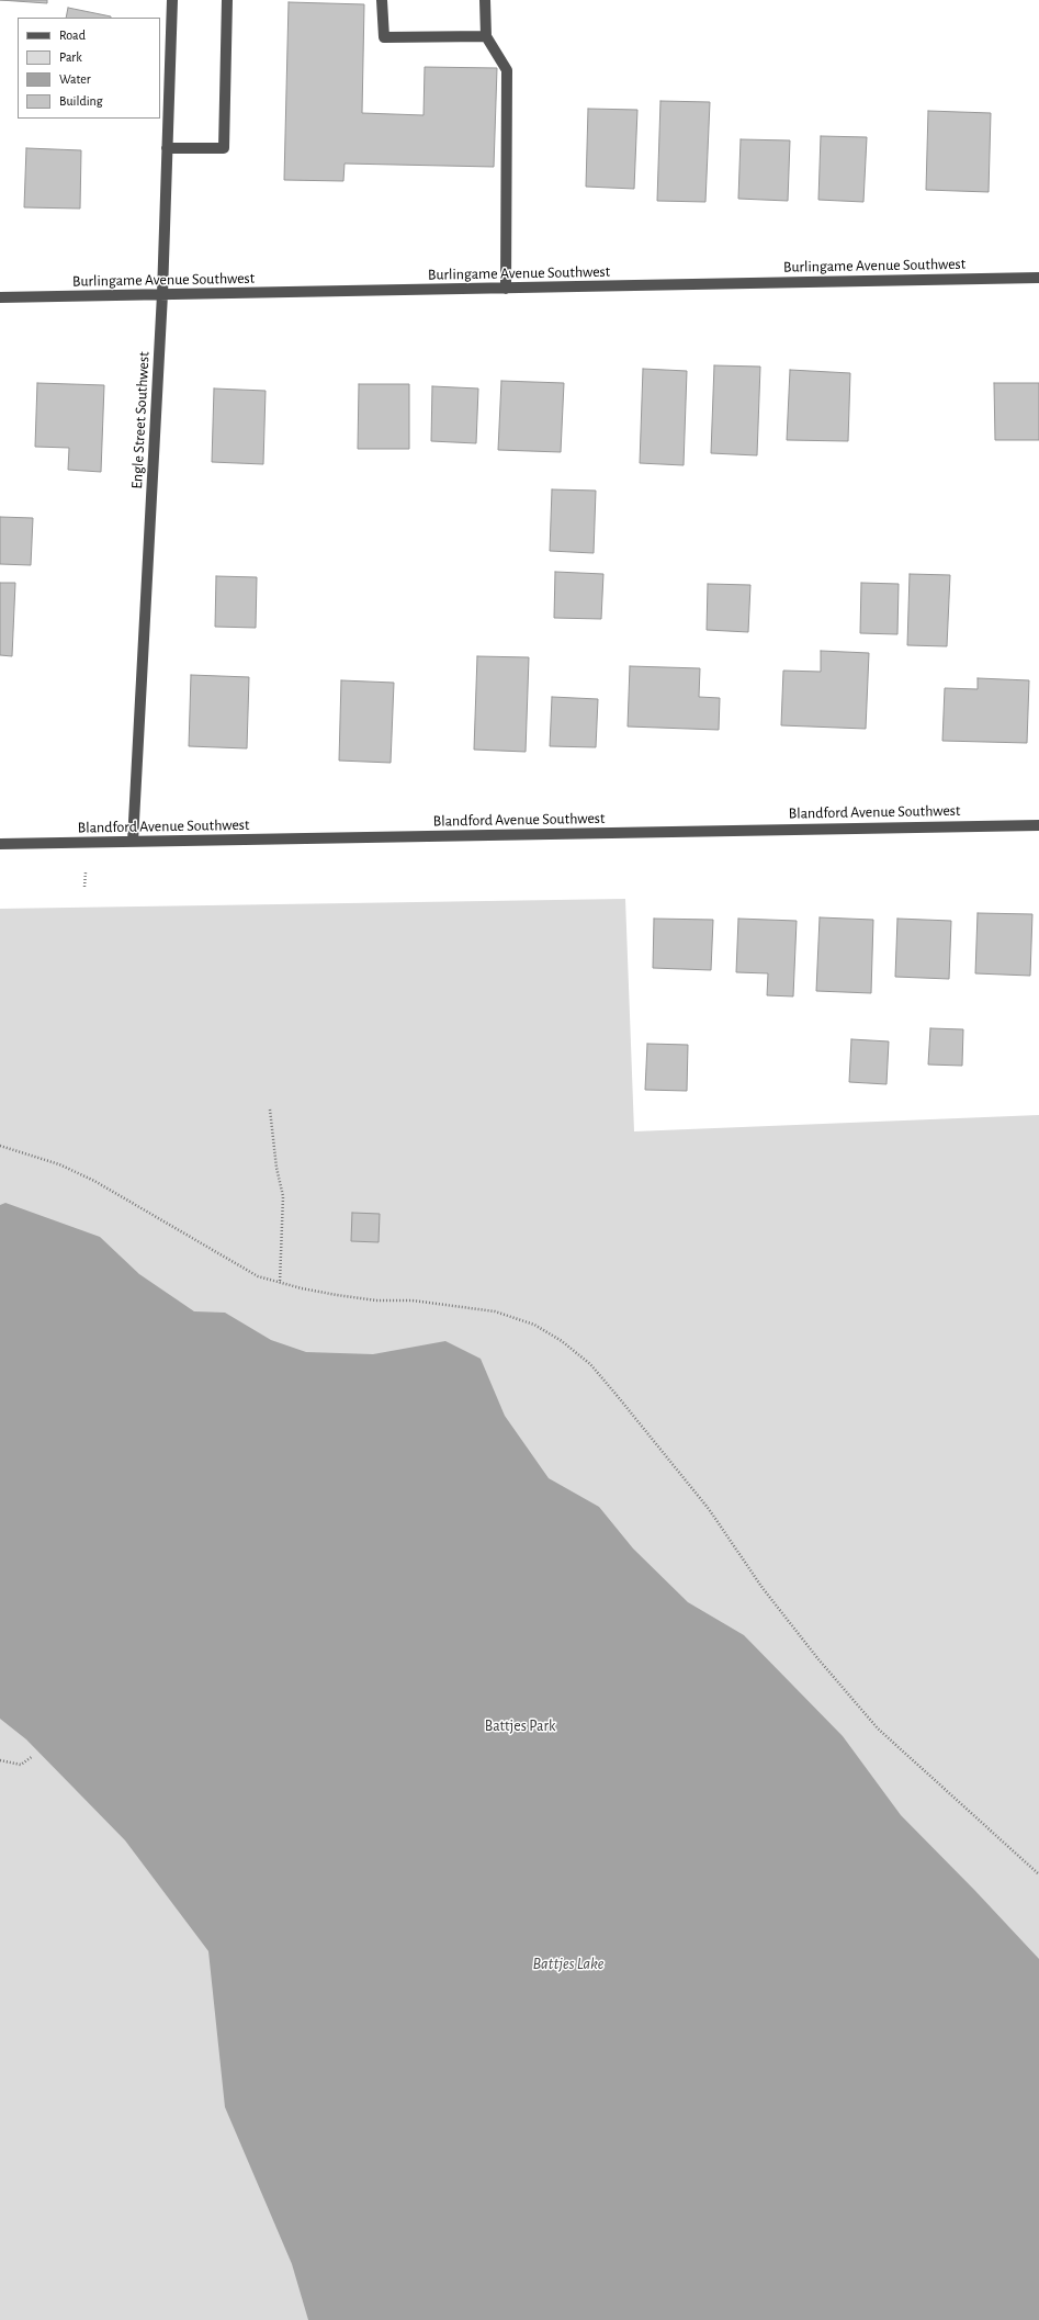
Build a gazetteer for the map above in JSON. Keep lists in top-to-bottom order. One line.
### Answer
{"streets":{"street":["Burlingame Avenue Southwest","Engle Street Southwest","Blandford Avenue Southwest"]},"crossings":[["Burlingame Avenue Southwest","Engle Street Southwest"],["Engle Street Southwest","Blandford Avenue Southwest"]],"water":["Battjes Lake"],"parks":["Battjes Park"],"legend":["Road","Park","Water","Building"]}
